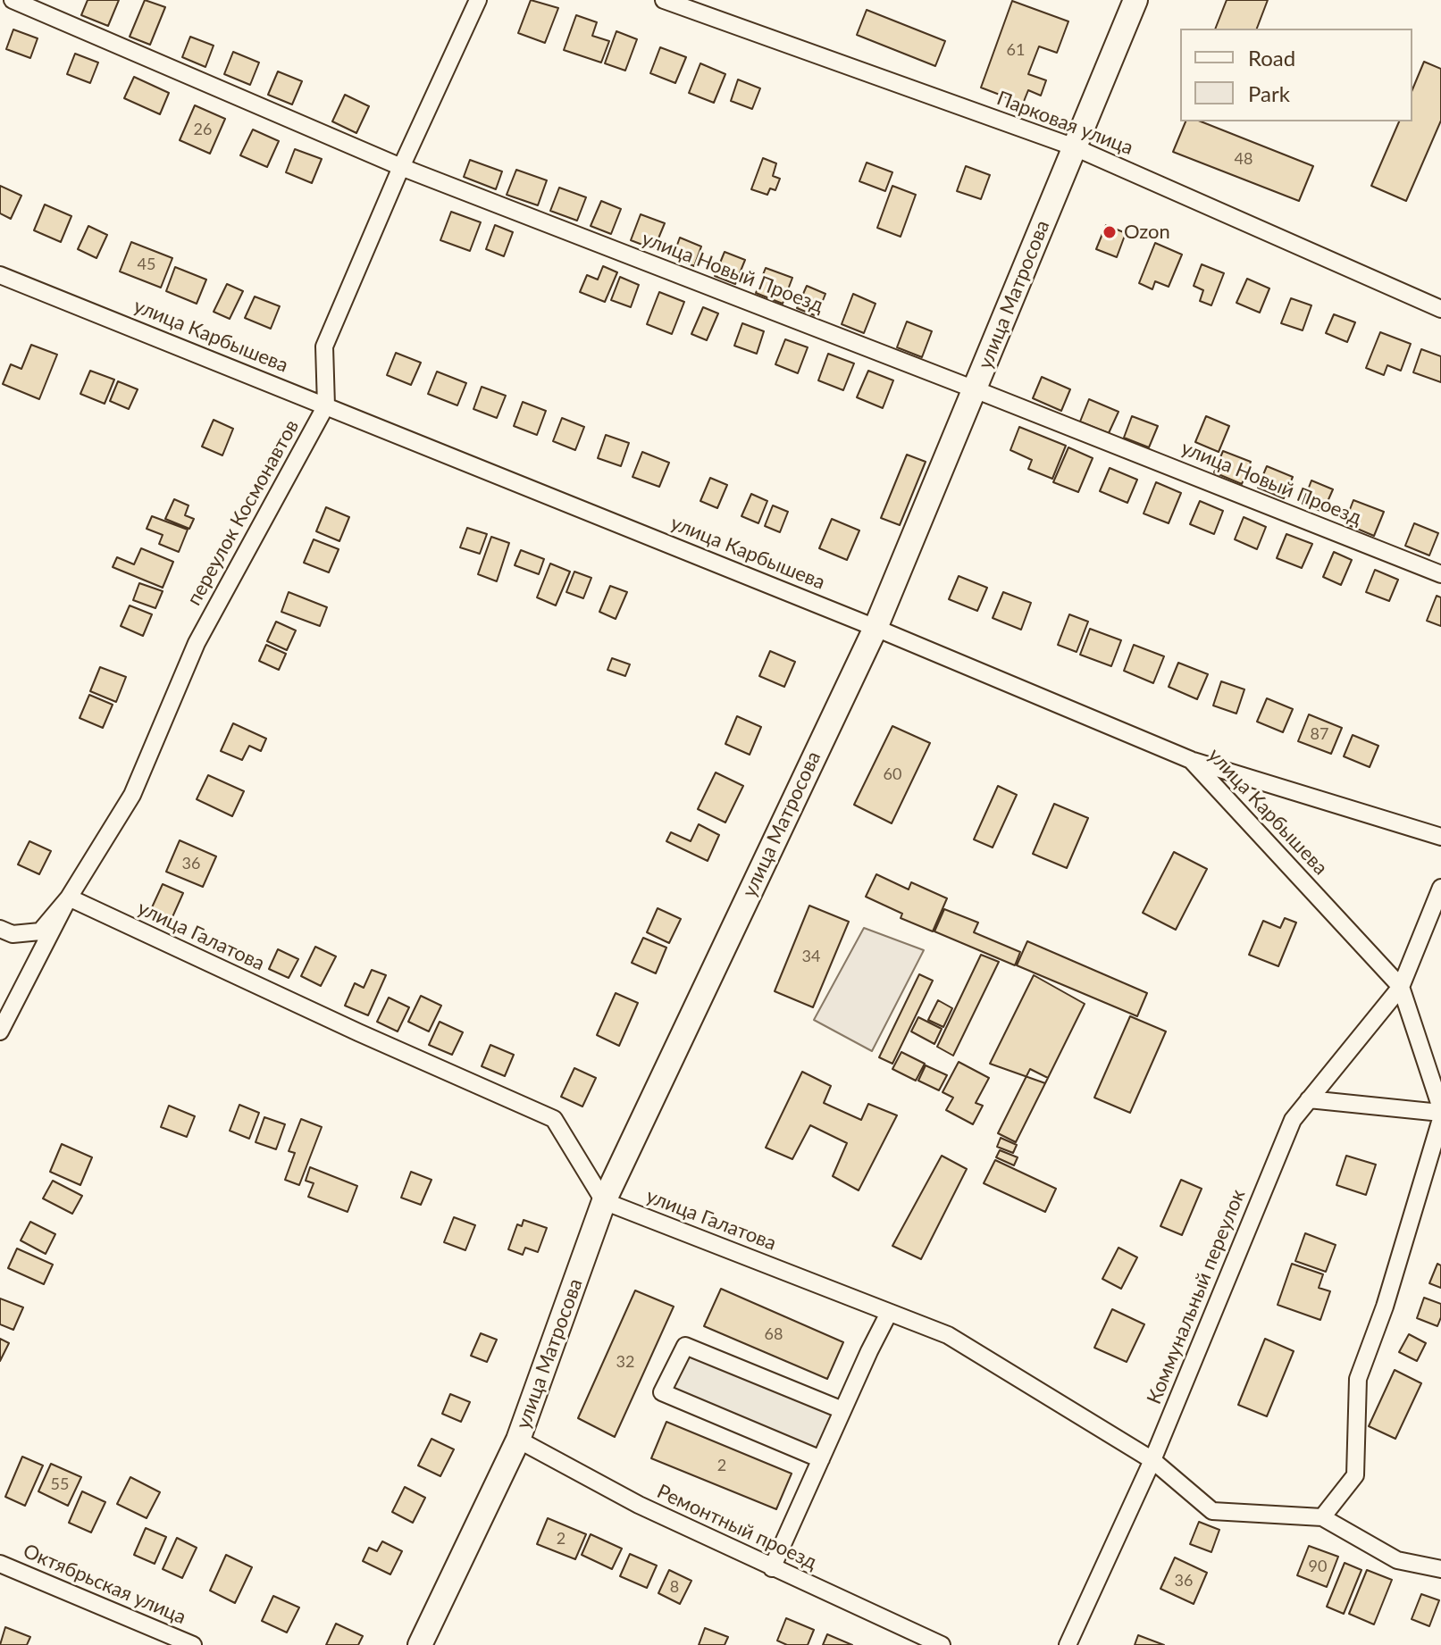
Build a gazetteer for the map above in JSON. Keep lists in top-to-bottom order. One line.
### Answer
{"streets":{"street":["Парковая улица","улица Новый Проезд","улица Матросова","улица Карбышева","переулок Космонавтов","улица Галатова","Коммунальный переулок","Ремонтный проезд","Октябрьская улица"]},"crossings":[["Парковая улица","улица Матросова"],["улица Новый Проезд","улица Матросова"],["улица Матросова","улица Карбышева"],["улица Матросова","улица Галатова"],["улица Матросова","Ремонтный проезд"],["улица Карбышева","переулок Космонавтов"],["улица Карбышева","Коммунальный переулок"],["переулок Космонавтов","улица Галатова"],["улица Галатова","Коммунальный переулок"]],"places":["Ozon"],"house_numbers":["61","26","48","45","87","60","36","34","68","32","2","55","2","90","36","8"],"legend":["Road","Park"]}
